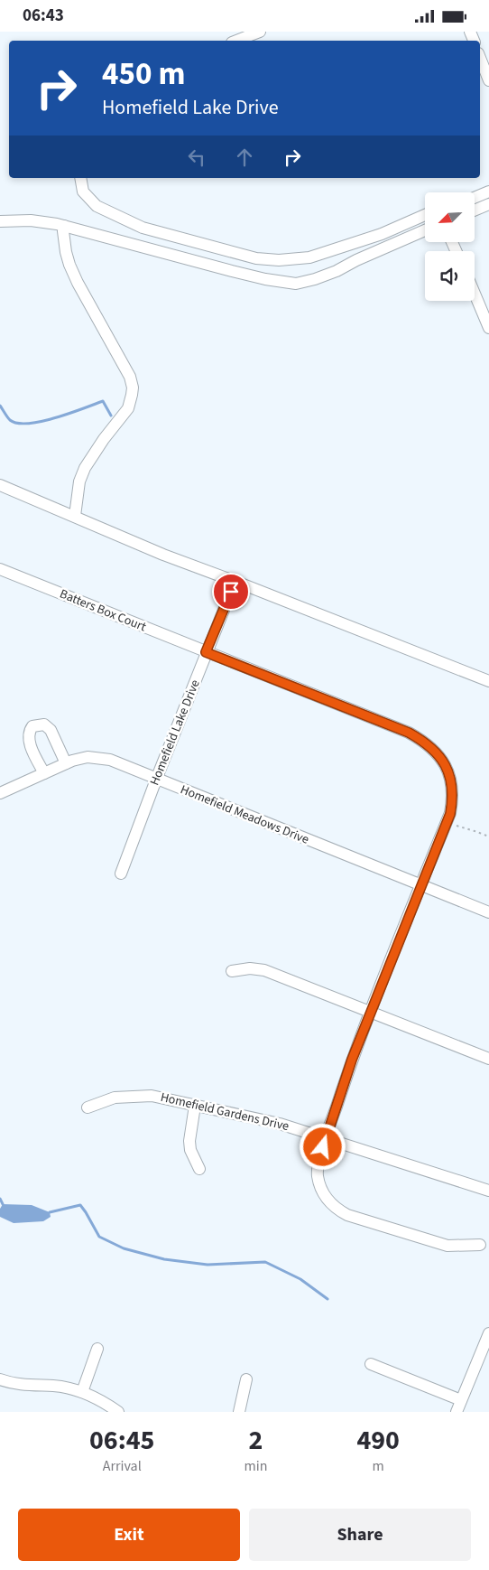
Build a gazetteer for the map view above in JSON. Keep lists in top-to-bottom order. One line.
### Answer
{"streets":{"street":["Batters Box Court","Homefield Lake Drive","Homefield Meadows Drive","Homefield Gardens Drive"]},"crossings":[["Batters Box Court","Homefield Lake Drive"],["Batters Box Court","Homefield Meadows Drive"],["Batters Box Court","Homefield Gardens Drive"],["Homefield Lake Drive","Homefield Meadows Drive"]],"north":"bottom left","page":{"status":"06:43","turn":["450 m","Homefield Lake Drive"],"eta":["06:45","Arrival","2","min","490","m"],"buttons":["Exit","Share"]}}
